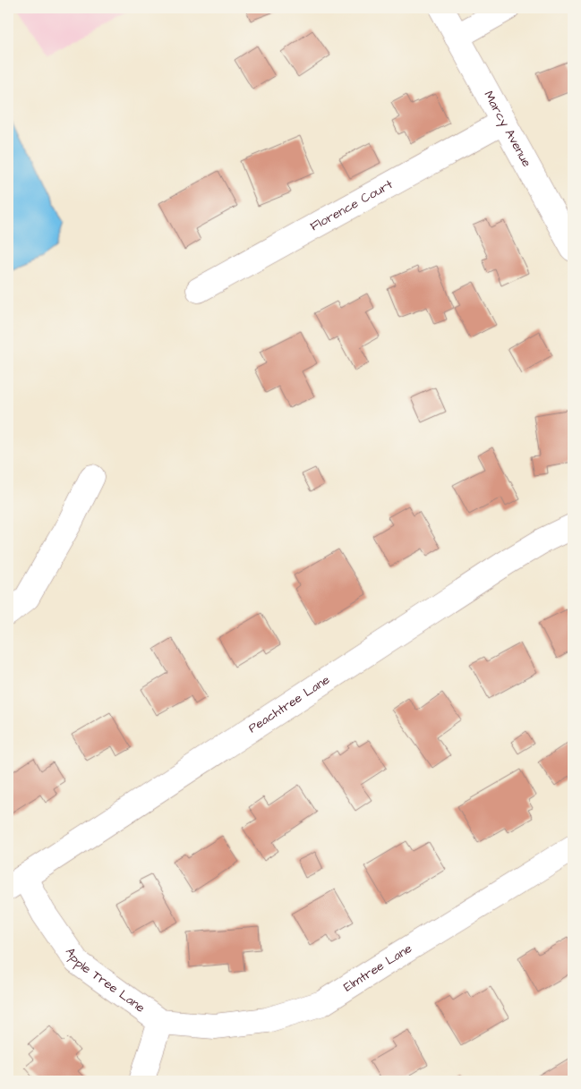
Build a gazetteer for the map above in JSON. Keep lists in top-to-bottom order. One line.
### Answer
{"streets":{"street":["Marcy Avenue","Florence Court","Peachtree Lane","Elmtree Lane","Apple Tree Lane"]},"crossings":[["Marcy Avenue","Florence Court"],["Peachtree Lane","Apple Tree Lane"],["Elmtree Lane","Apple Tree Lane"]]}
